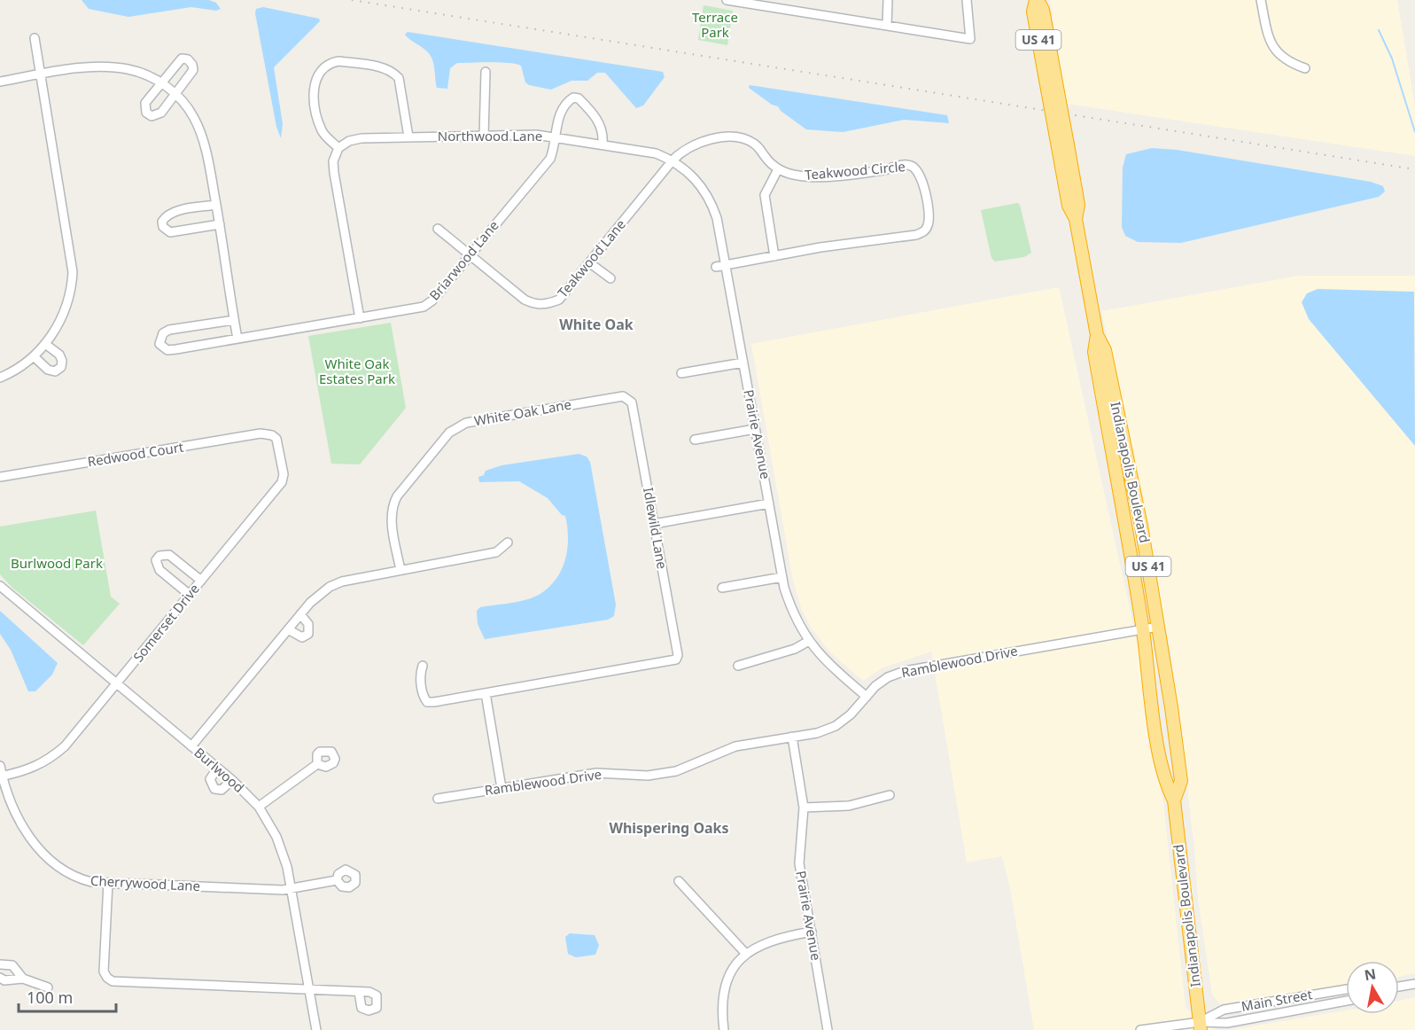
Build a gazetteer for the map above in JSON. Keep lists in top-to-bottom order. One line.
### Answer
{"streets":{"highway":["US 41","Indianapolis Boulevard"],"street":["Northwood Lane","Teakwood Circle","Teakwood Lane","Briarwood Lane","White Oak Lane","Prairie Avenue","Redwood Court","Idlewild Lane","Somerset Drive","Ramblewood Drive","Burlwood","Cherrywood Lane","Main Street"]},"crossings":[["Northwood Lane","Teakwood Lane"],["Northwood Lane","Briarwood Lane"],["Northwood Lane","Prairie Avenue"],["Teakwood Circle","Prairie Avenue"],["Teakwood Lane","Briarwood Lane"],["Teakwood Lane","Prairie Avenue"],["White Oak Lane","Idlewild Lane"],["Prairie Avenue","Ramblewood Drive"],["Redwood Court","Somerset Drive"],["Indianapolis Boulevard","Ramblewood Drive"],["Indianapolis Boulevard","Main Street"],["Somerset Drive","Burlwood"],["Somerset Drive","Cherrywood Lane"],["Burlwood","Cherrywood Lane"]],"districts":["White Oak","Whispering Oaks"],"parks":["Terrace Park","White Oak Estates Park","Burlwood Park"],"scale_bar":"100 m","north":"top"}
